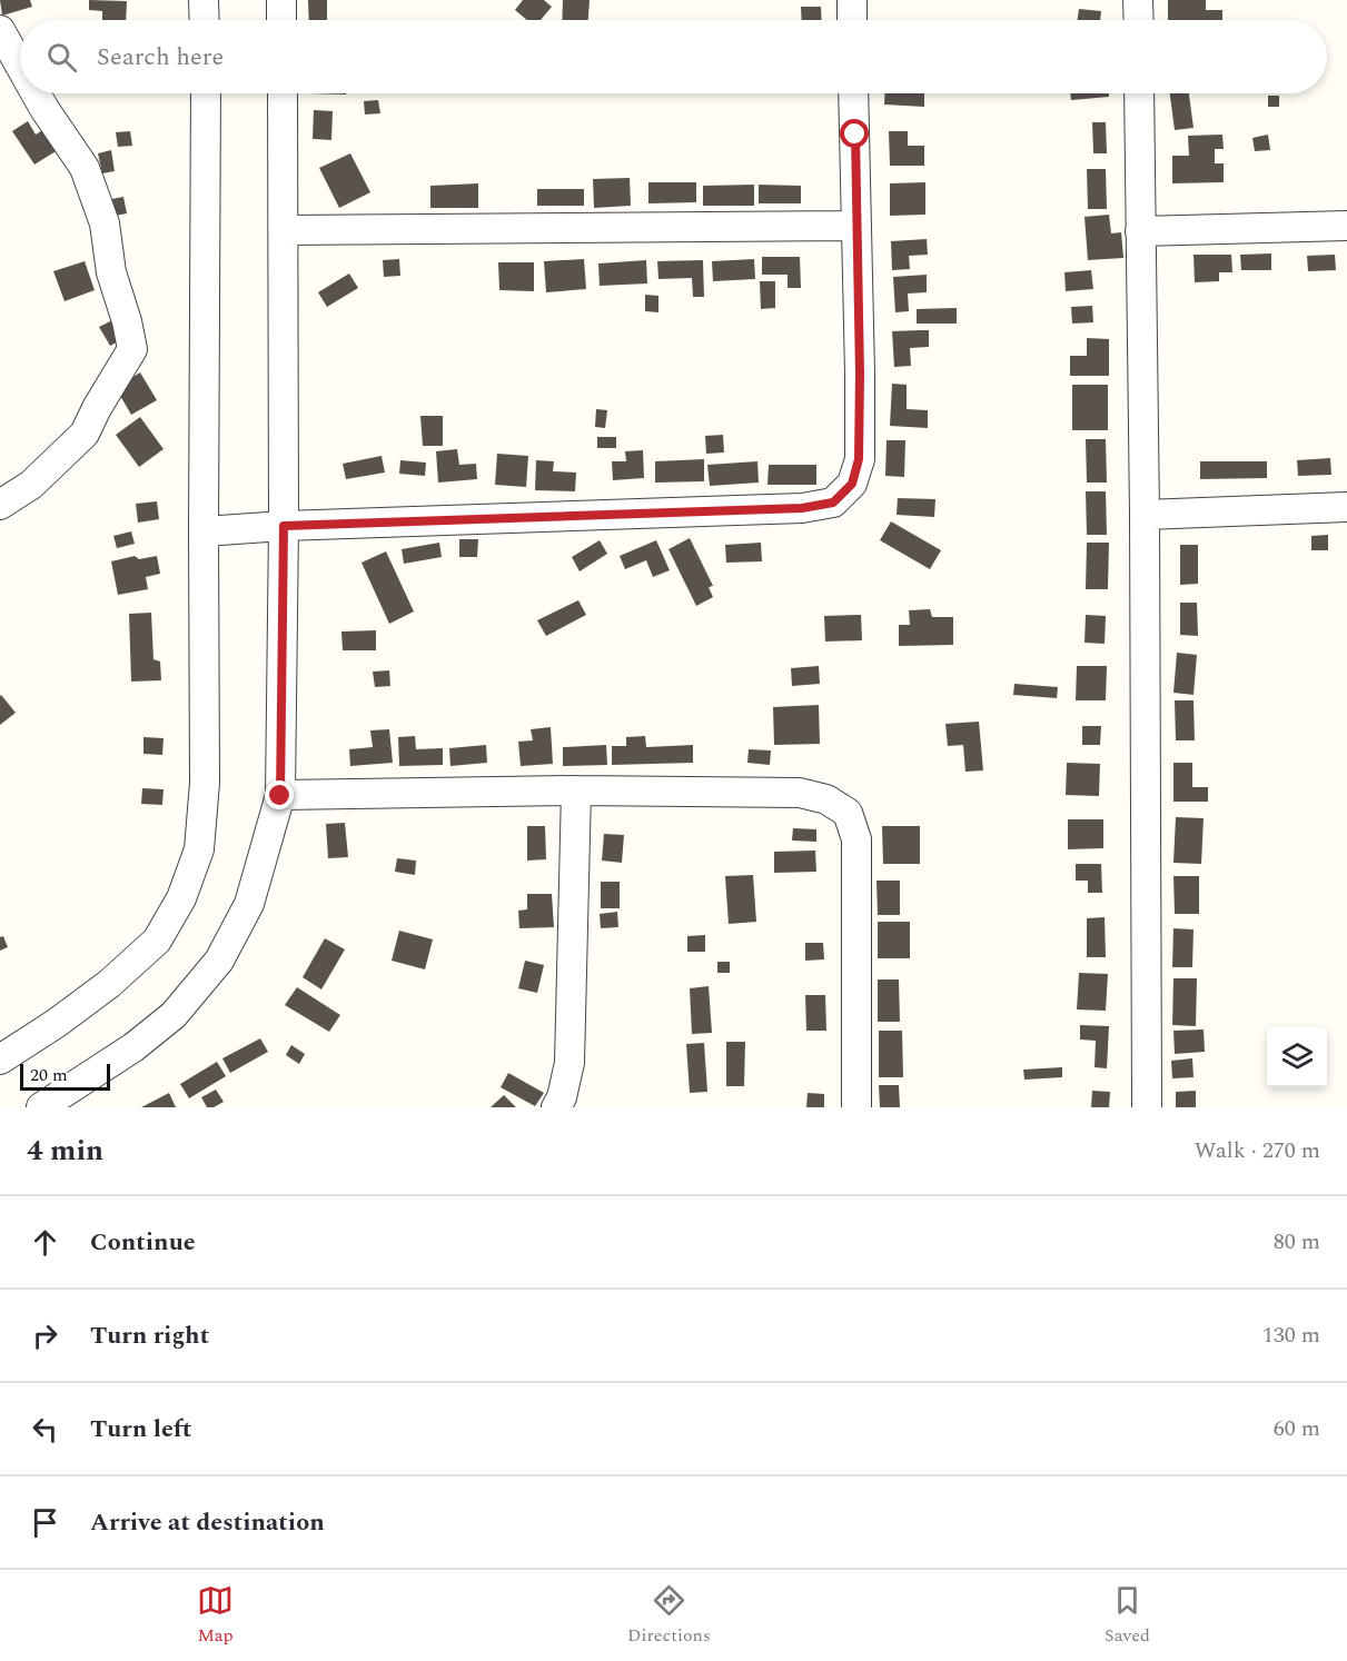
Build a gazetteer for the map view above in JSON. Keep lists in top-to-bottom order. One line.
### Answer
{"scale_bar":"20 m","page":{"search":"Search here","scale":"20 m","heading":["4 min","Walk · 270 m"],"list":[["Continue","80 m"],["Turn right","130 m"],["Turn left","60 m"],"Arrive at destination"],"nav":["Map","Directions","Saved"]}}
